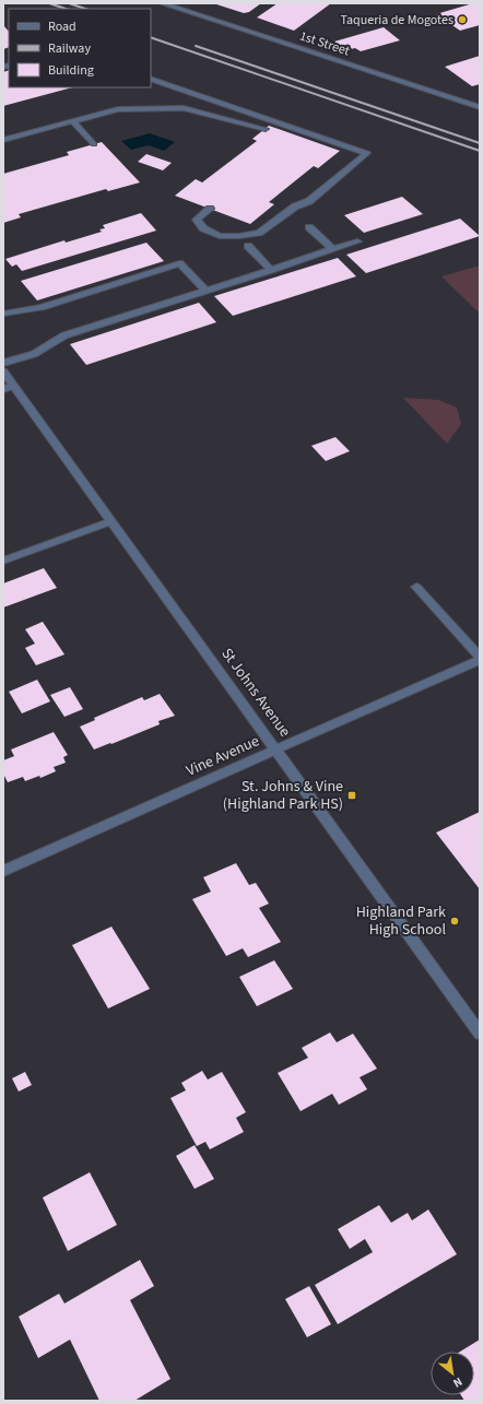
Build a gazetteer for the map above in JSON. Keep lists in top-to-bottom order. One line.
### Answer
{"streets":{"street":["1st Street","St Johns Avenue","Vine Avenue"]},"crossings":[["St Johns Avenue","Vine Avenue"]],"places":{"other":["Taqueria de Mogotes","Highland Park High School"],"transit":["St. Johns & Vine (Highland Park HS)"]},"legend":["Road","Railway","Building"],"north":"bottom right"}
